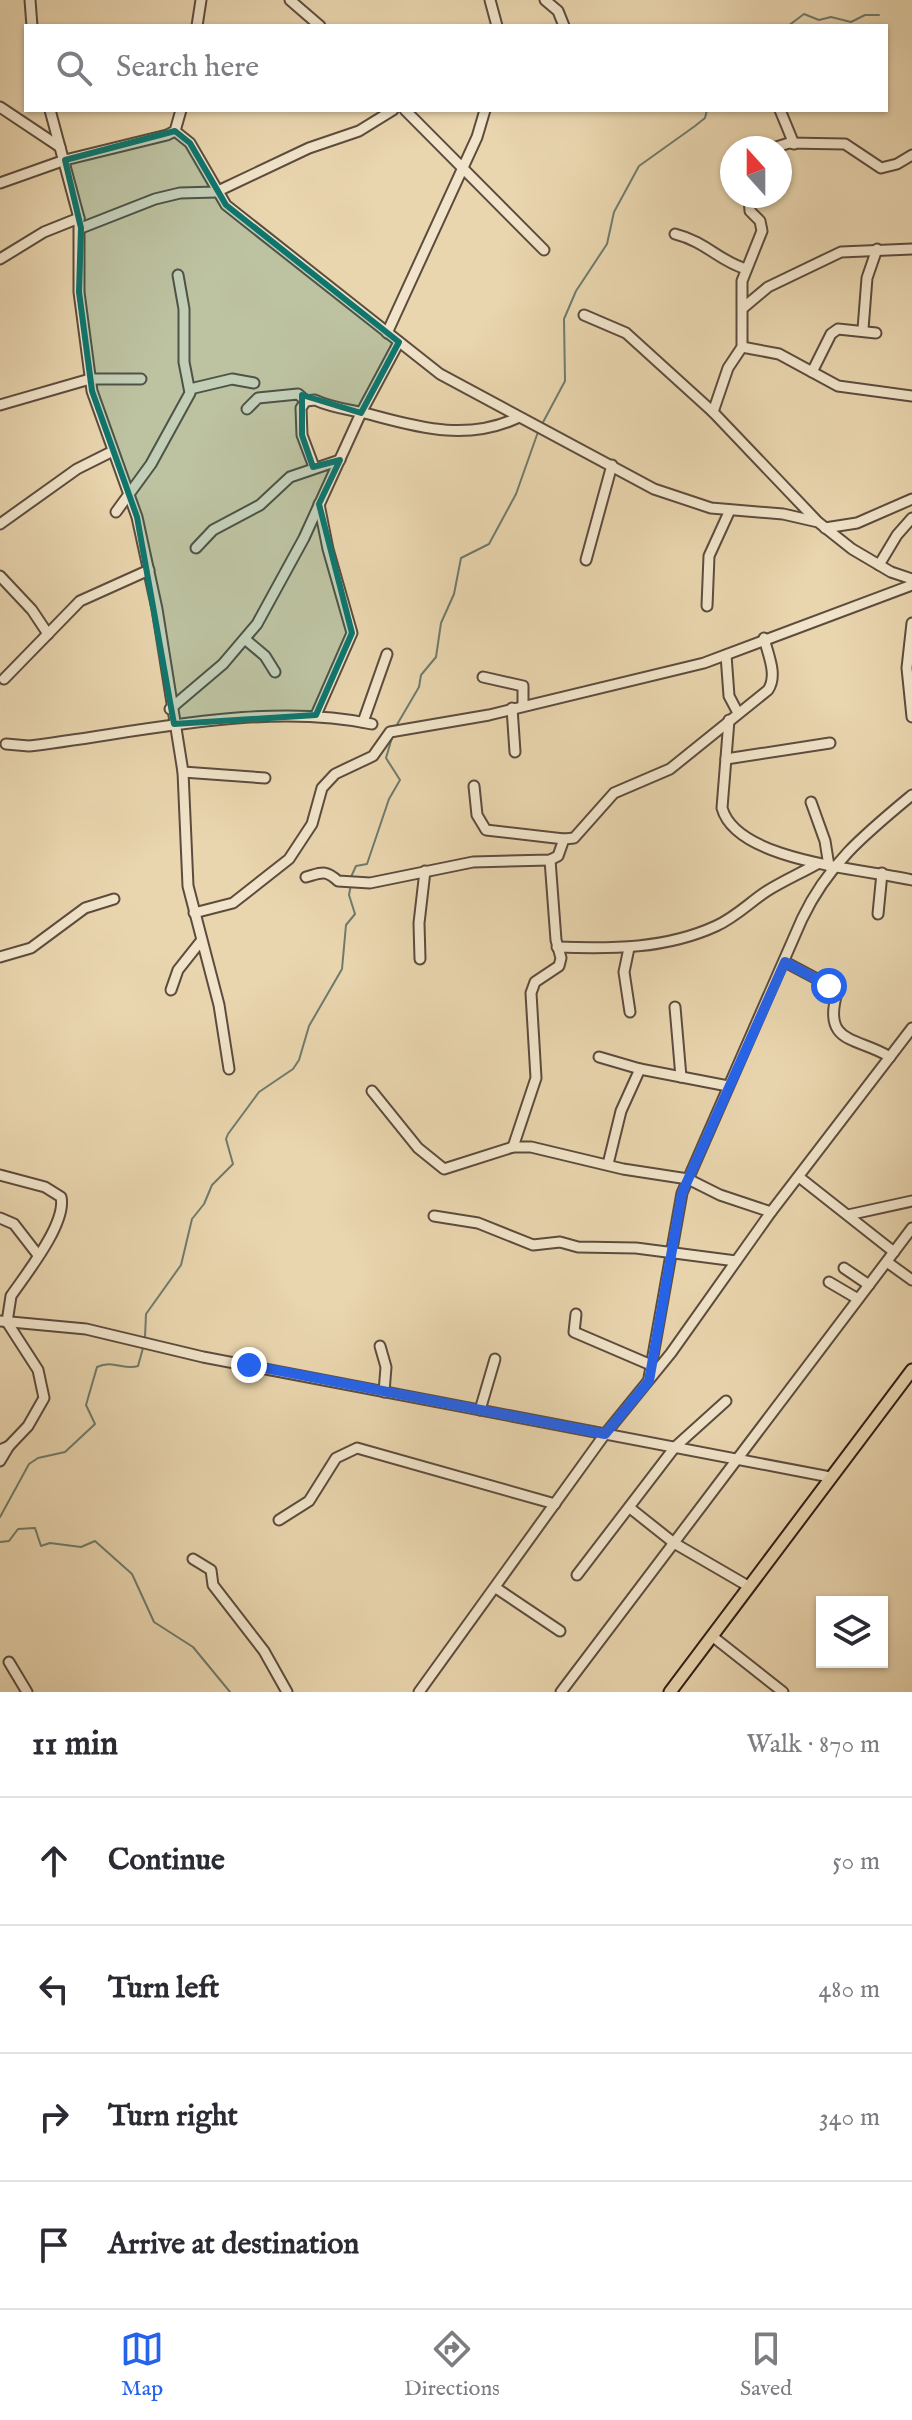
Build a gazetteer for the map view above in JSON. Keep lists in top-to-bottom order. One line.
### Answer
{"north":"top","page":{"search":"Search here","heading":["11 min","Walk · 870 m"],"list":[["Continue","50 m"],["Turn left","480 m"],["Turn right","340 m"],"Arrive at destination"],"nav":["Map","Directions","Saved"]}}
